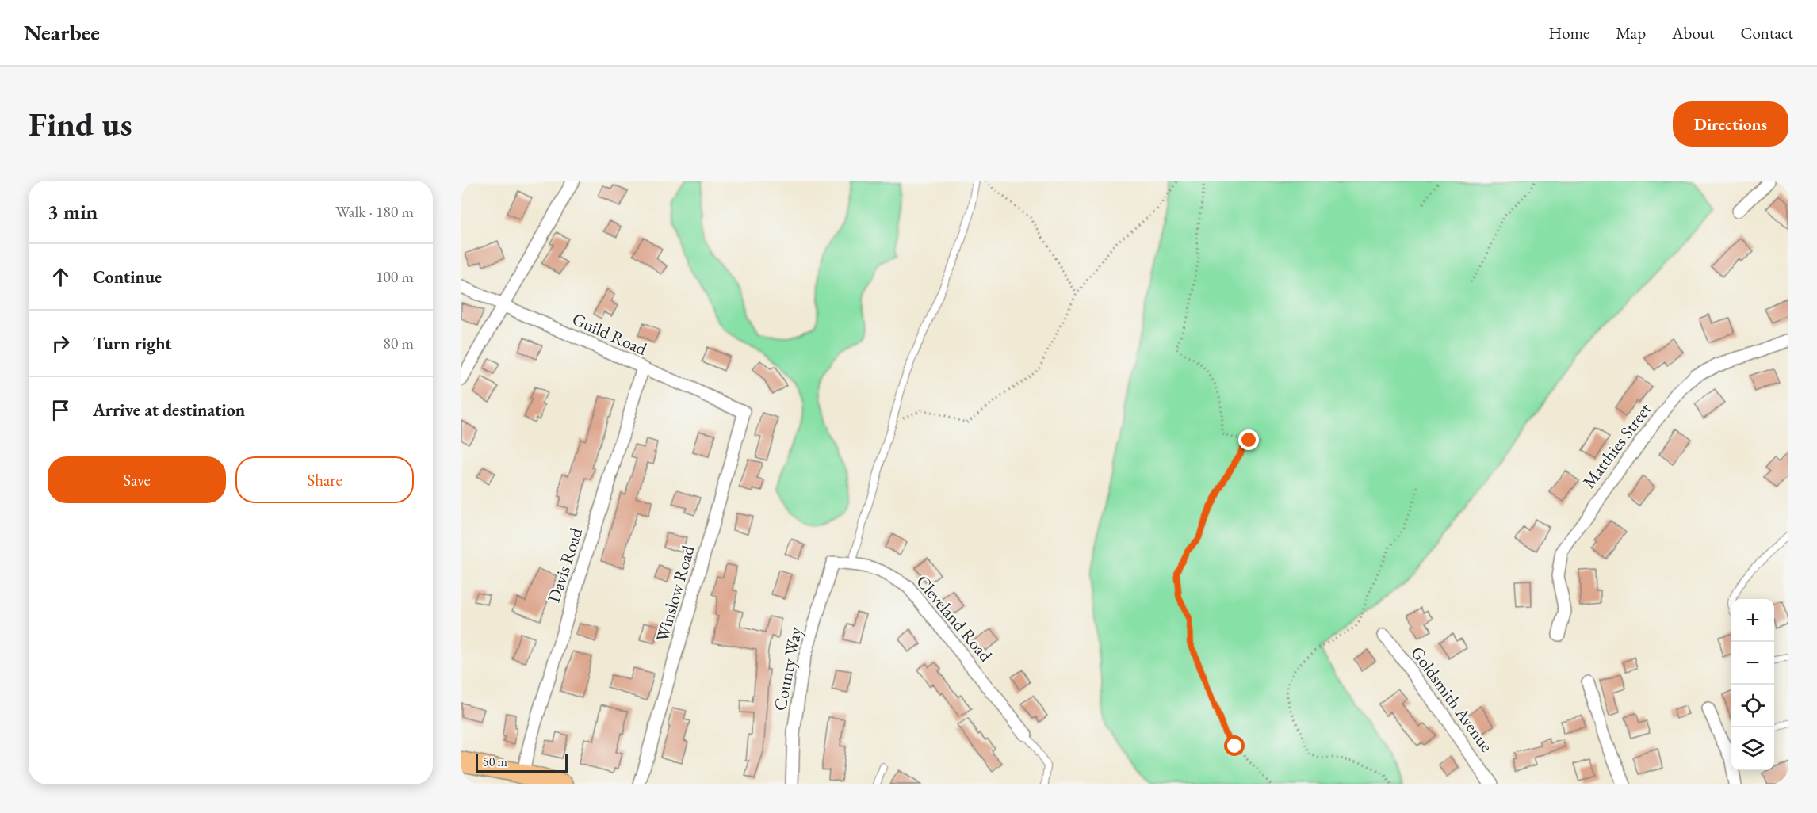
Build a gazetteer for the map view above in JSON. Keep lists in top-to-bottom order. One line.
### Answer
{"streets":{"street":["Guild Road","Matthies Street","Davis Road","Winslow Road","Cleveland Road","County Way","Goldsmith Avenue"]},"crossings":[["Guild Road","Davis Road"],["Guild Road","Winslow Road"],["Cleveland Road","County Way"]],"scale_bar":"50 m","page":{"header":"Nearbee","nav":["Home","Map","About","Contact"],"buttons":["Directions",["Save","Share"]],"title":"Find us","heading":["3 min","Walk · 180 m"],"list":[["Continue","100 m"],["Turn right","80 m"],"Arrive at destination"],"map_buttons":["+","−"],"scale":"50 m"}}
